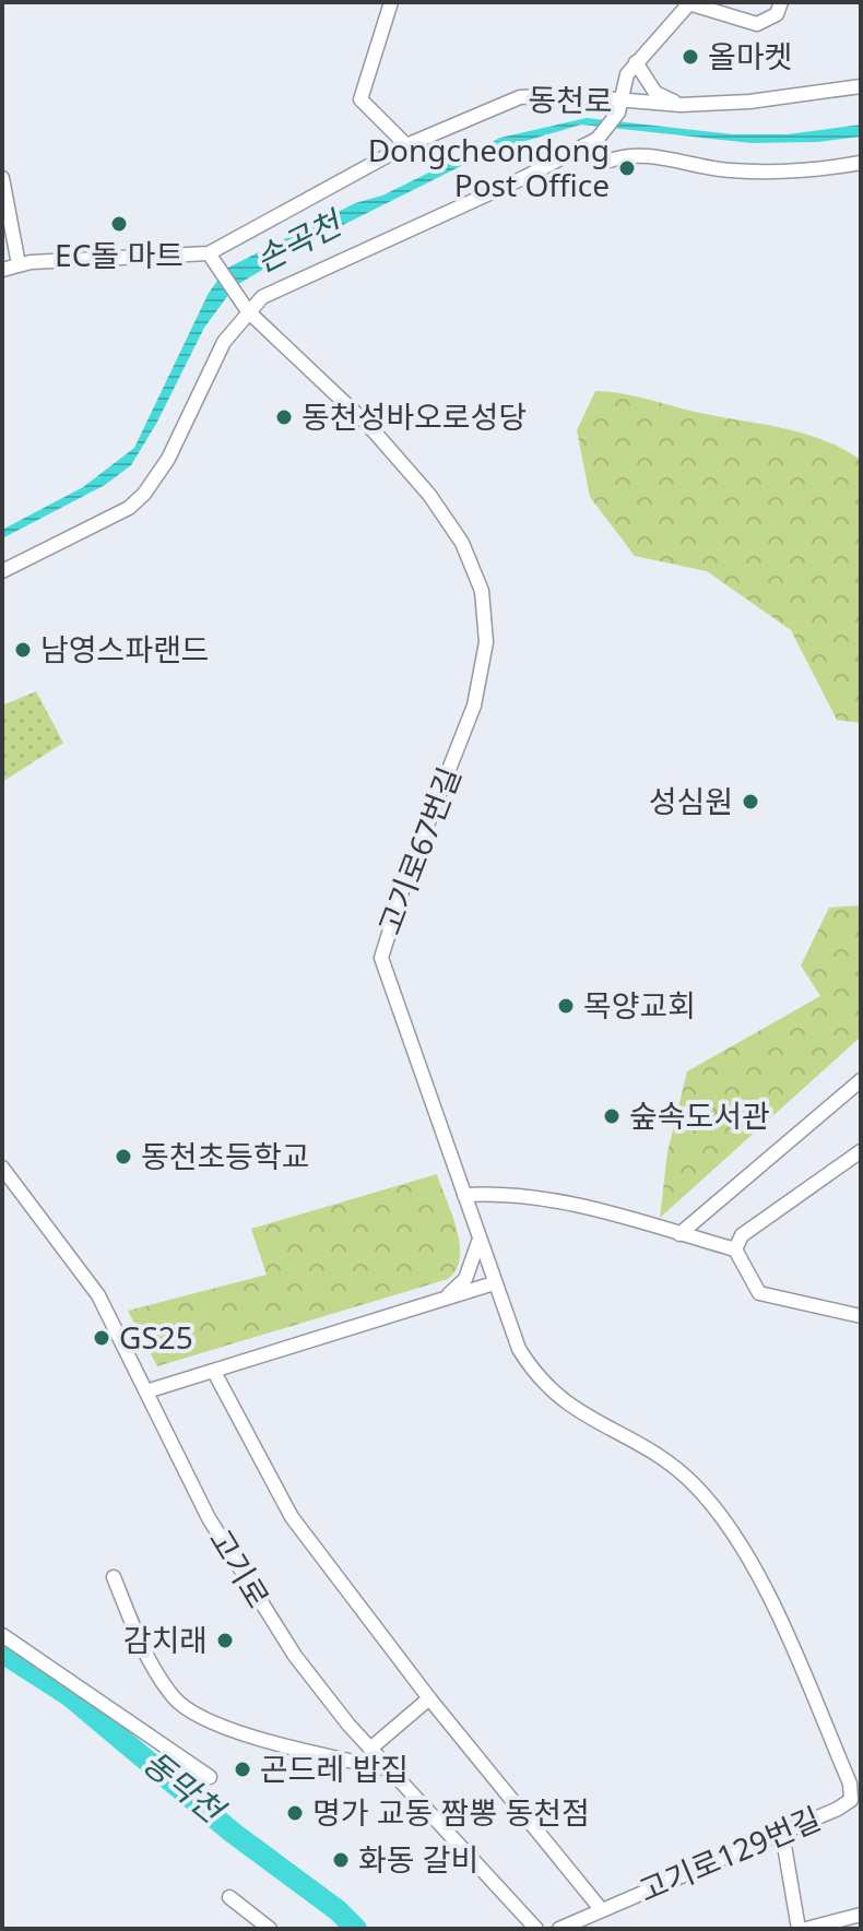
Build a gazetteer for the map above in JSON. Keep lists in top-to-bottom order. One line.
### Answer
{"streets":{"street":["동천로","고기로67번길","고기로","고기로129번길"]},"crossings":[["동천로","고기로67번길"],["고기로67번길","고기로129번길"]],"water":["손곡천","동막천"],"places":["올마켓","Dongcheondong Post Office","EC돌 마트","동천성바오로성당","남영스파랜드","성심원","목양교회","숲속도서관","동천초등학교","GS25","감치래","곤드레 밥집","명가 교동 짬뽕 동천점","화동 갈비"]}
